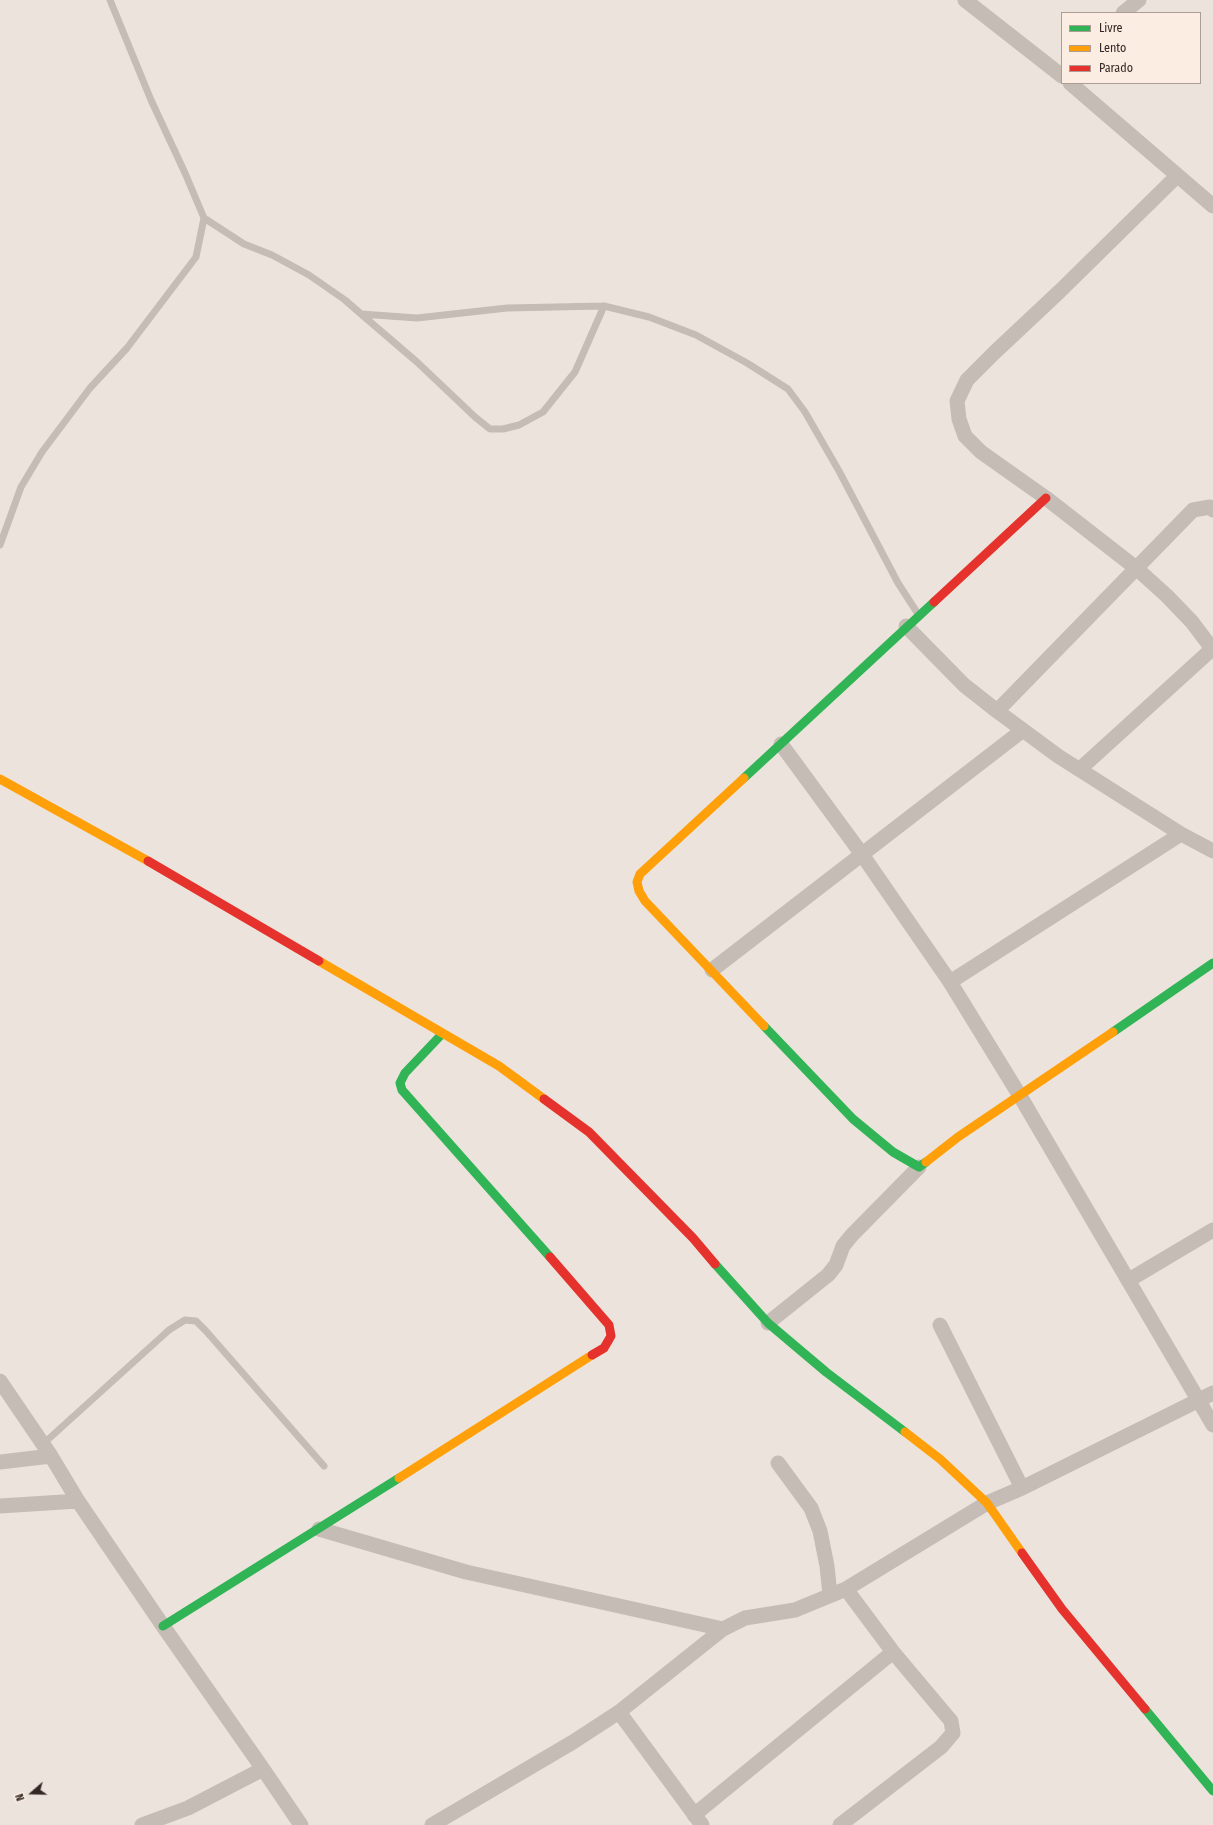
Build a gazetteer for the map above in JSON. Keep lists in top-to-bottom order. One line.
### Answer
{"legend":["Livre","Lento","Parado"],"north":"left"}
